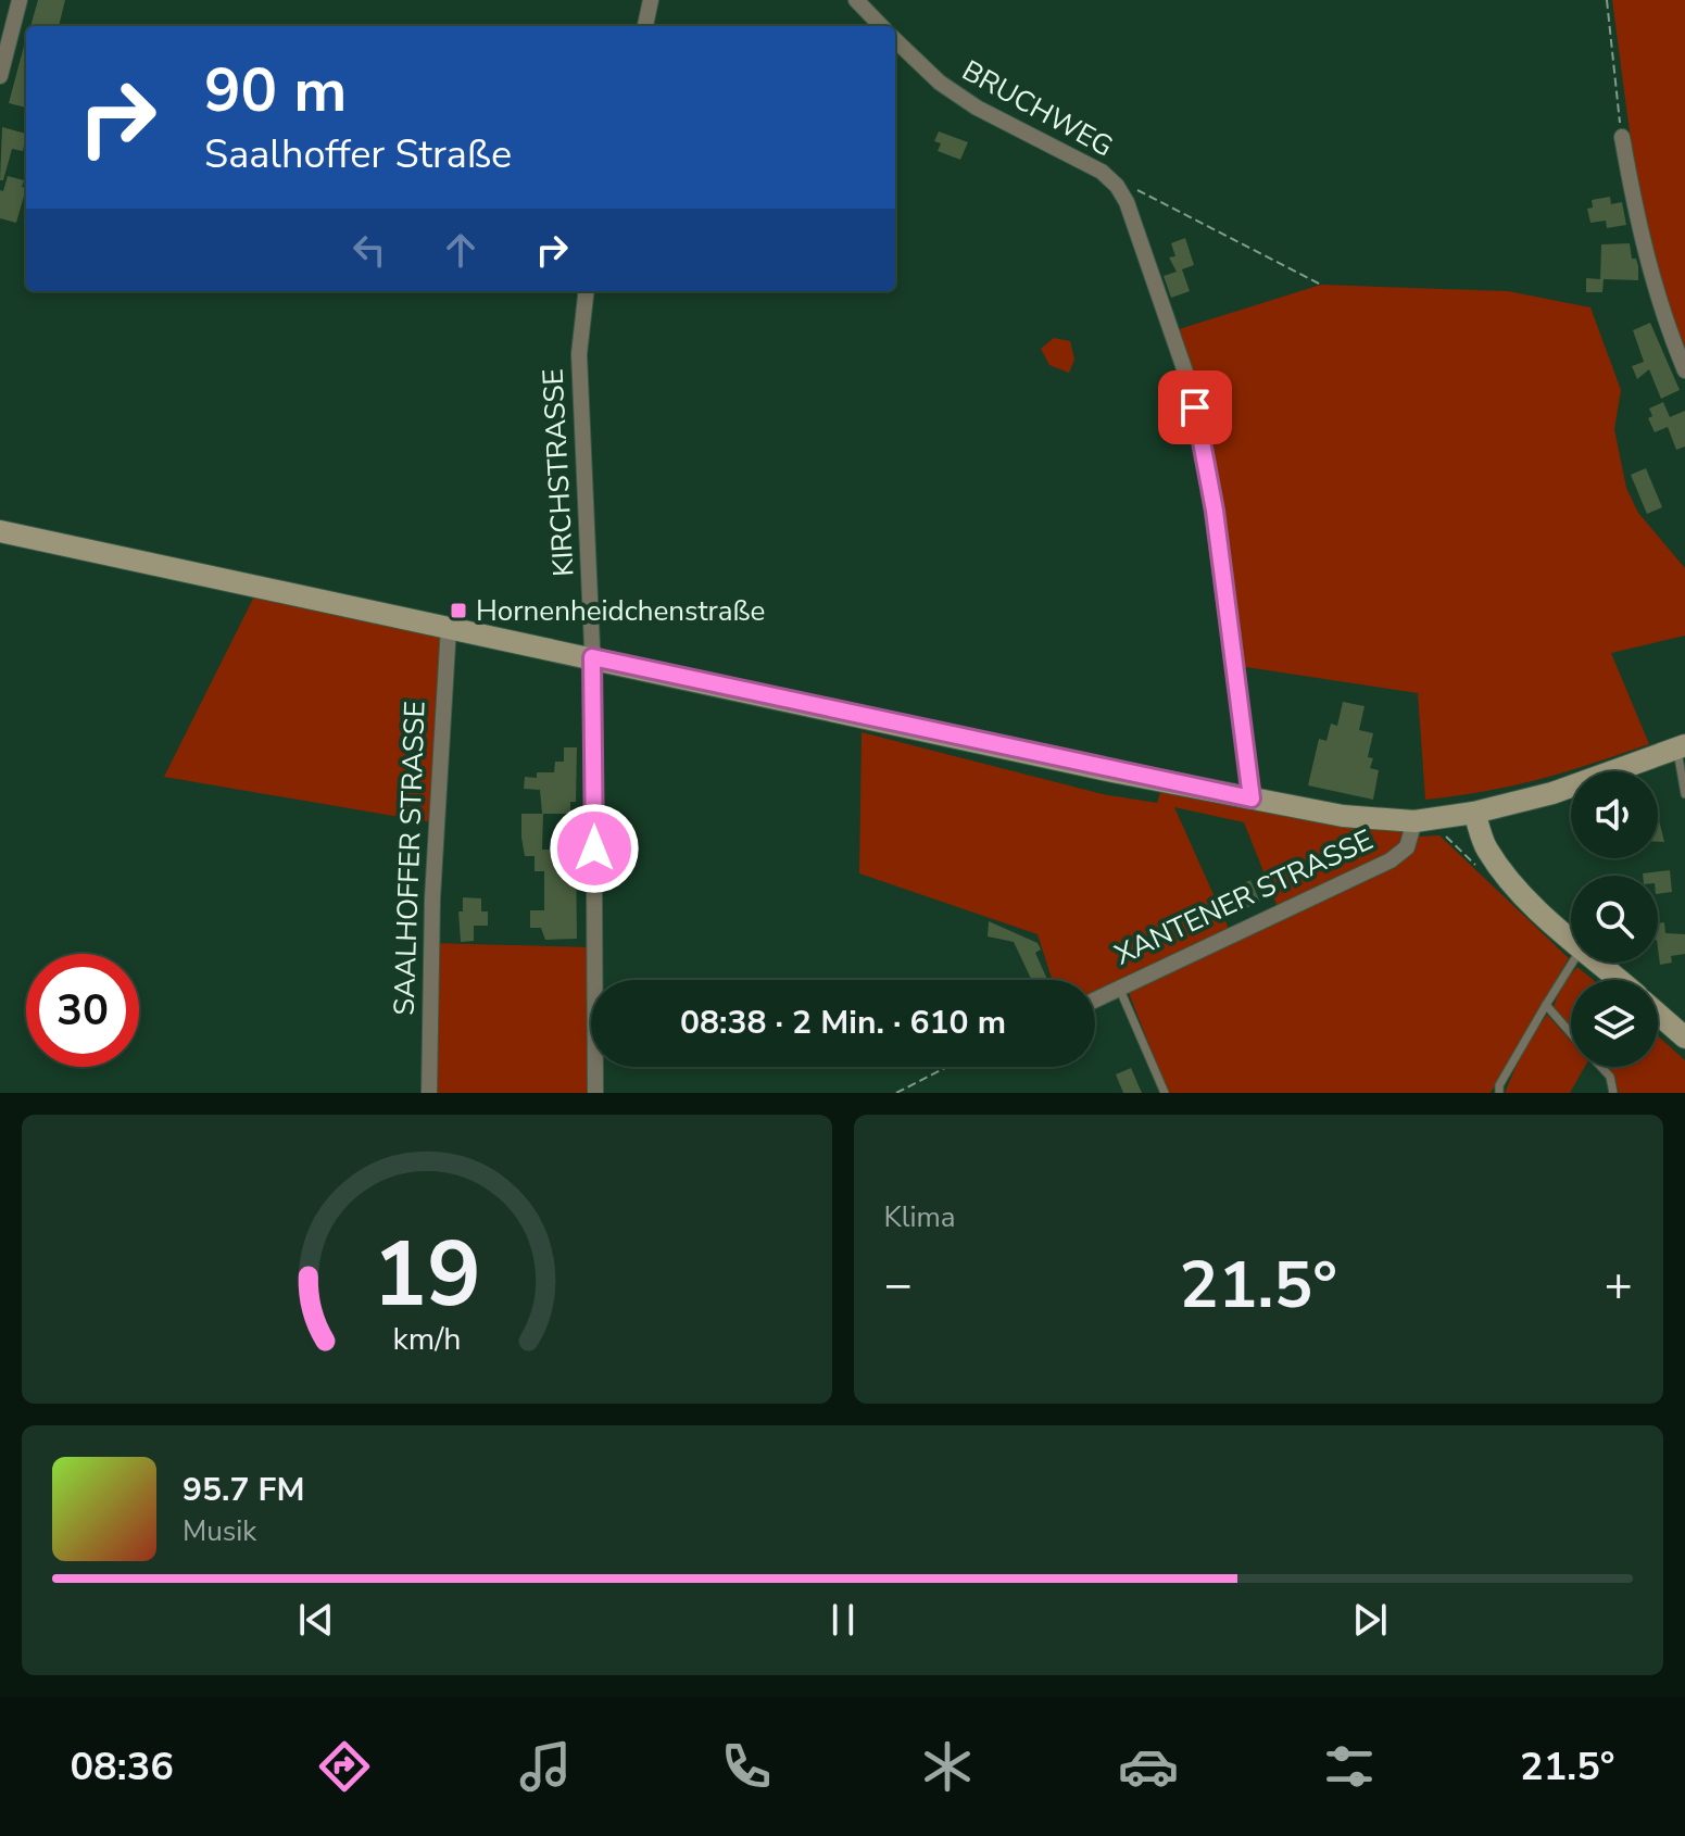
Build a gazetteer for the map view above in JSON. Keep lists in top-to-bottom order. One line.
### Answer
{"streets":{"street":["BRUCHWEG","KIRCHSTRASSE","SAALHOFFER STRASSE","XANTENER STRASSE"]},"places":{"transit":["Hornenheidchenstraße"]},"page":{"turn":["90 m","Saalhoffer Straße"],"limit":"30","trip":"08:38 · 2 Min. · 610 m","tile":"Klima","heat":["−","21.5°","+"],"song":["95.7 FM","Musik"],"tabs":["08:36","21.5°"],"gauge":["19","km/h"]}}
